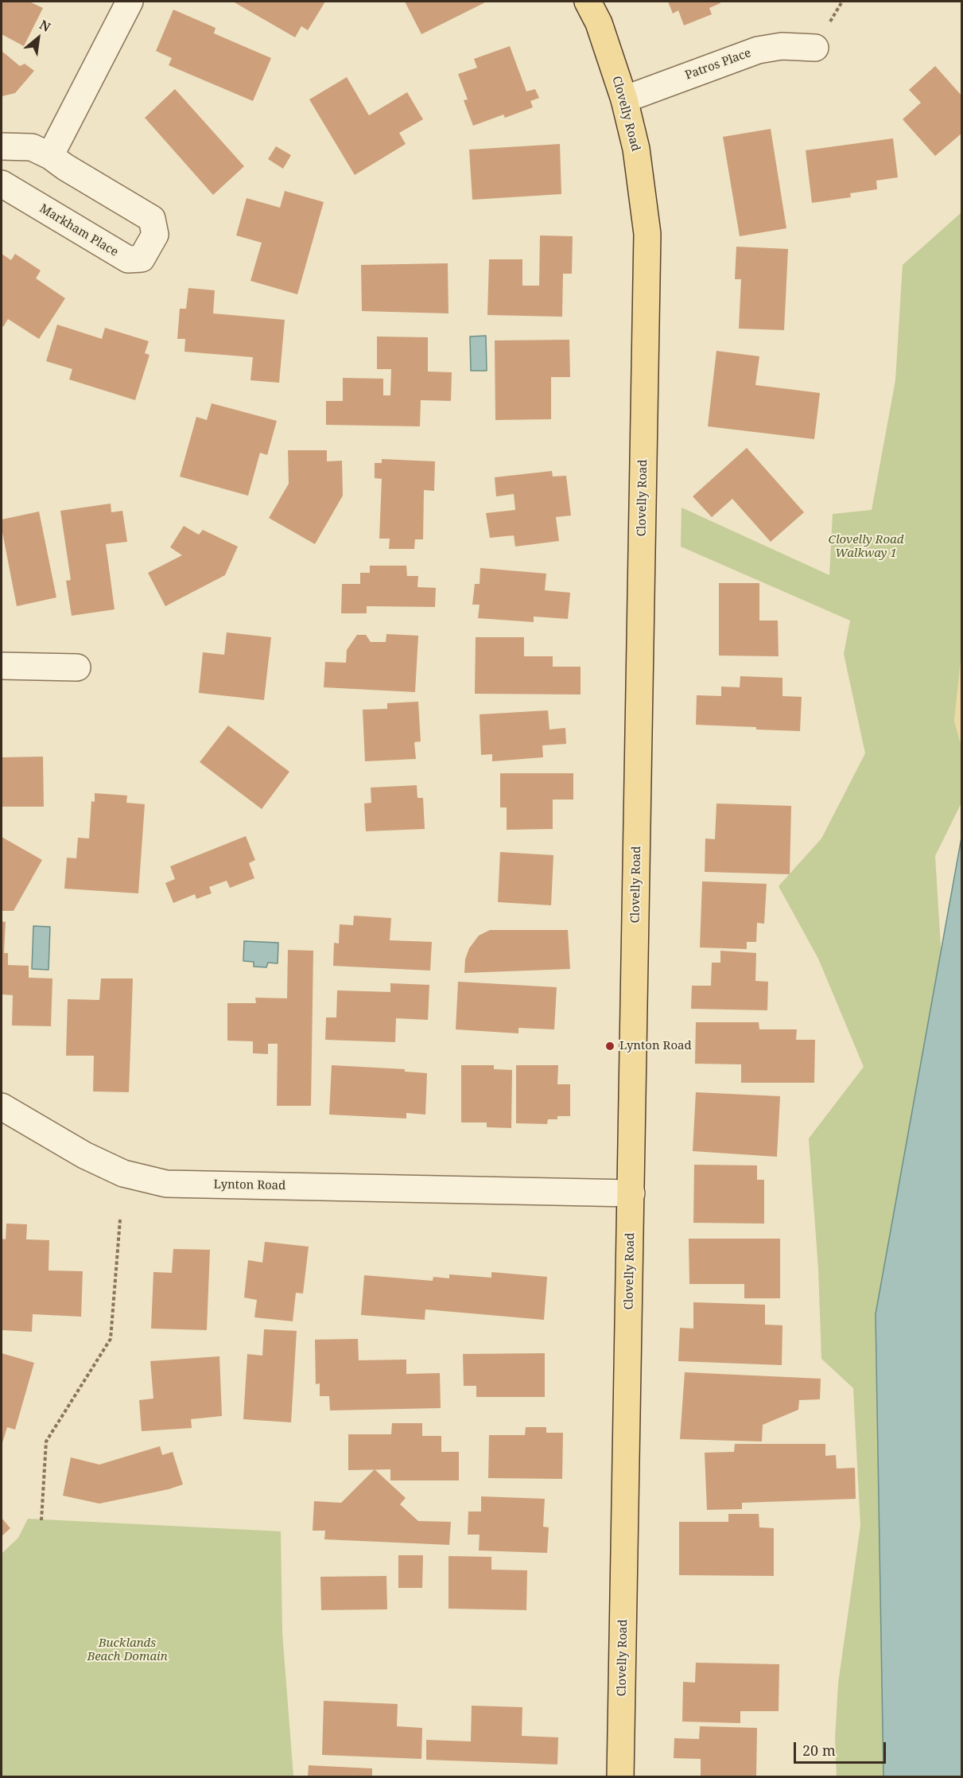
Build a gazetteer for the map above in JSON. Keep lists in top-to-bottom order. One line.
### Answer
{"streets":{"main road":["Clovelly Road"],"street":["Patros Place","Markham Place","Lynton Road"]},"crossings":[["Patros Place","Clovelly Road"],["Clovelly Road","Lynton Road"]],"parks":["Clovelly Road Walkway 1","Bucklands Beach Domain"],"places":["Lynton Road"],"scale_bar":"20 m","north":"top right"}
